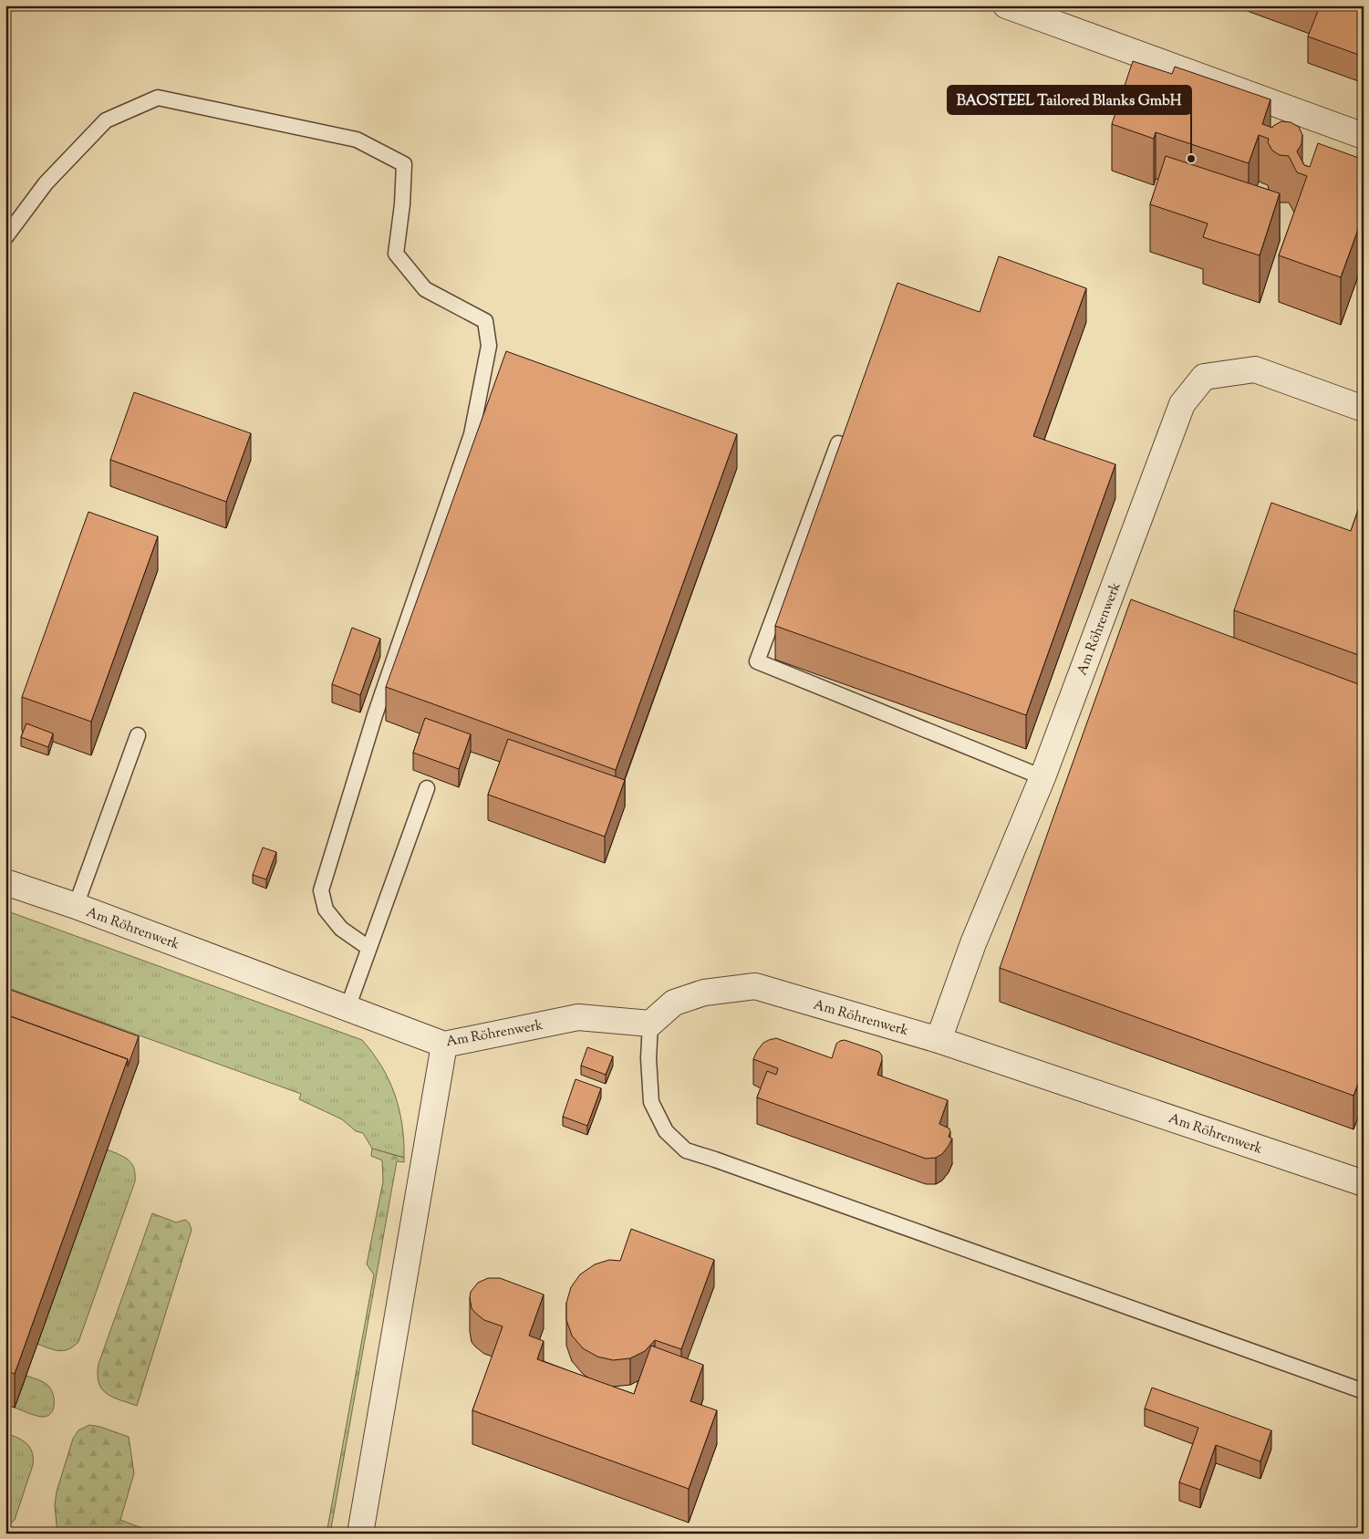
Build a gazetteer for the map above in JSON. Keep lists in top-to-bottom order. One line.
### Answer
{"streets":{"street":["Am Röhrenwerk"]},"places":["BAOSTEEL Tailored Blanks GmbH"]}
